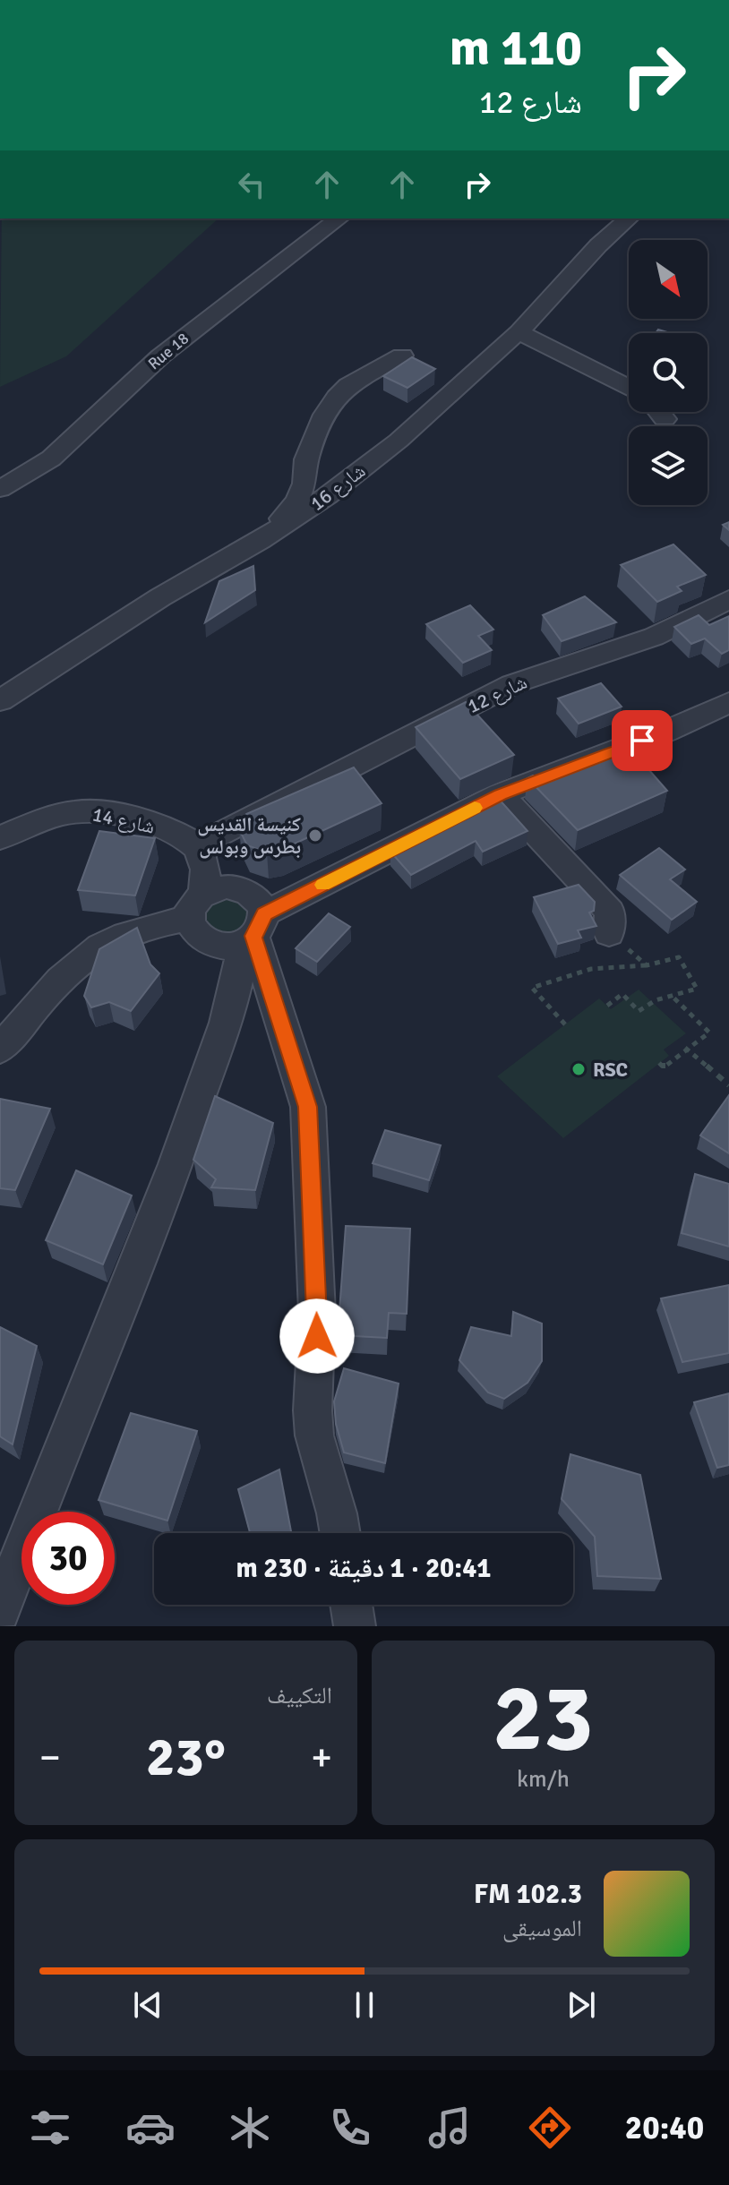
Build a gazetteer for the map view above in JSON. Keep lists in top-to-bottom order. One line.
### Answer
{"streets":{"street":["Rue 18","شارع 16","شارع 12","شارع 14"]},"crossings":[["شارع 12","شارع 14"]],"places":["كنيسة القديس بطرس وبولس","RSC"],"north":"bottom right","page":{"turn":["110 m","شارع 12"],"limit":"30","trip":"20:41 · 1 دقيقة · 230 m","tile":[["23","km/h"],"التكييف"],"heat":["−","23°","+"],"song":["102.3 FM","الموسيقى"],"tabs":"20:40"}}
